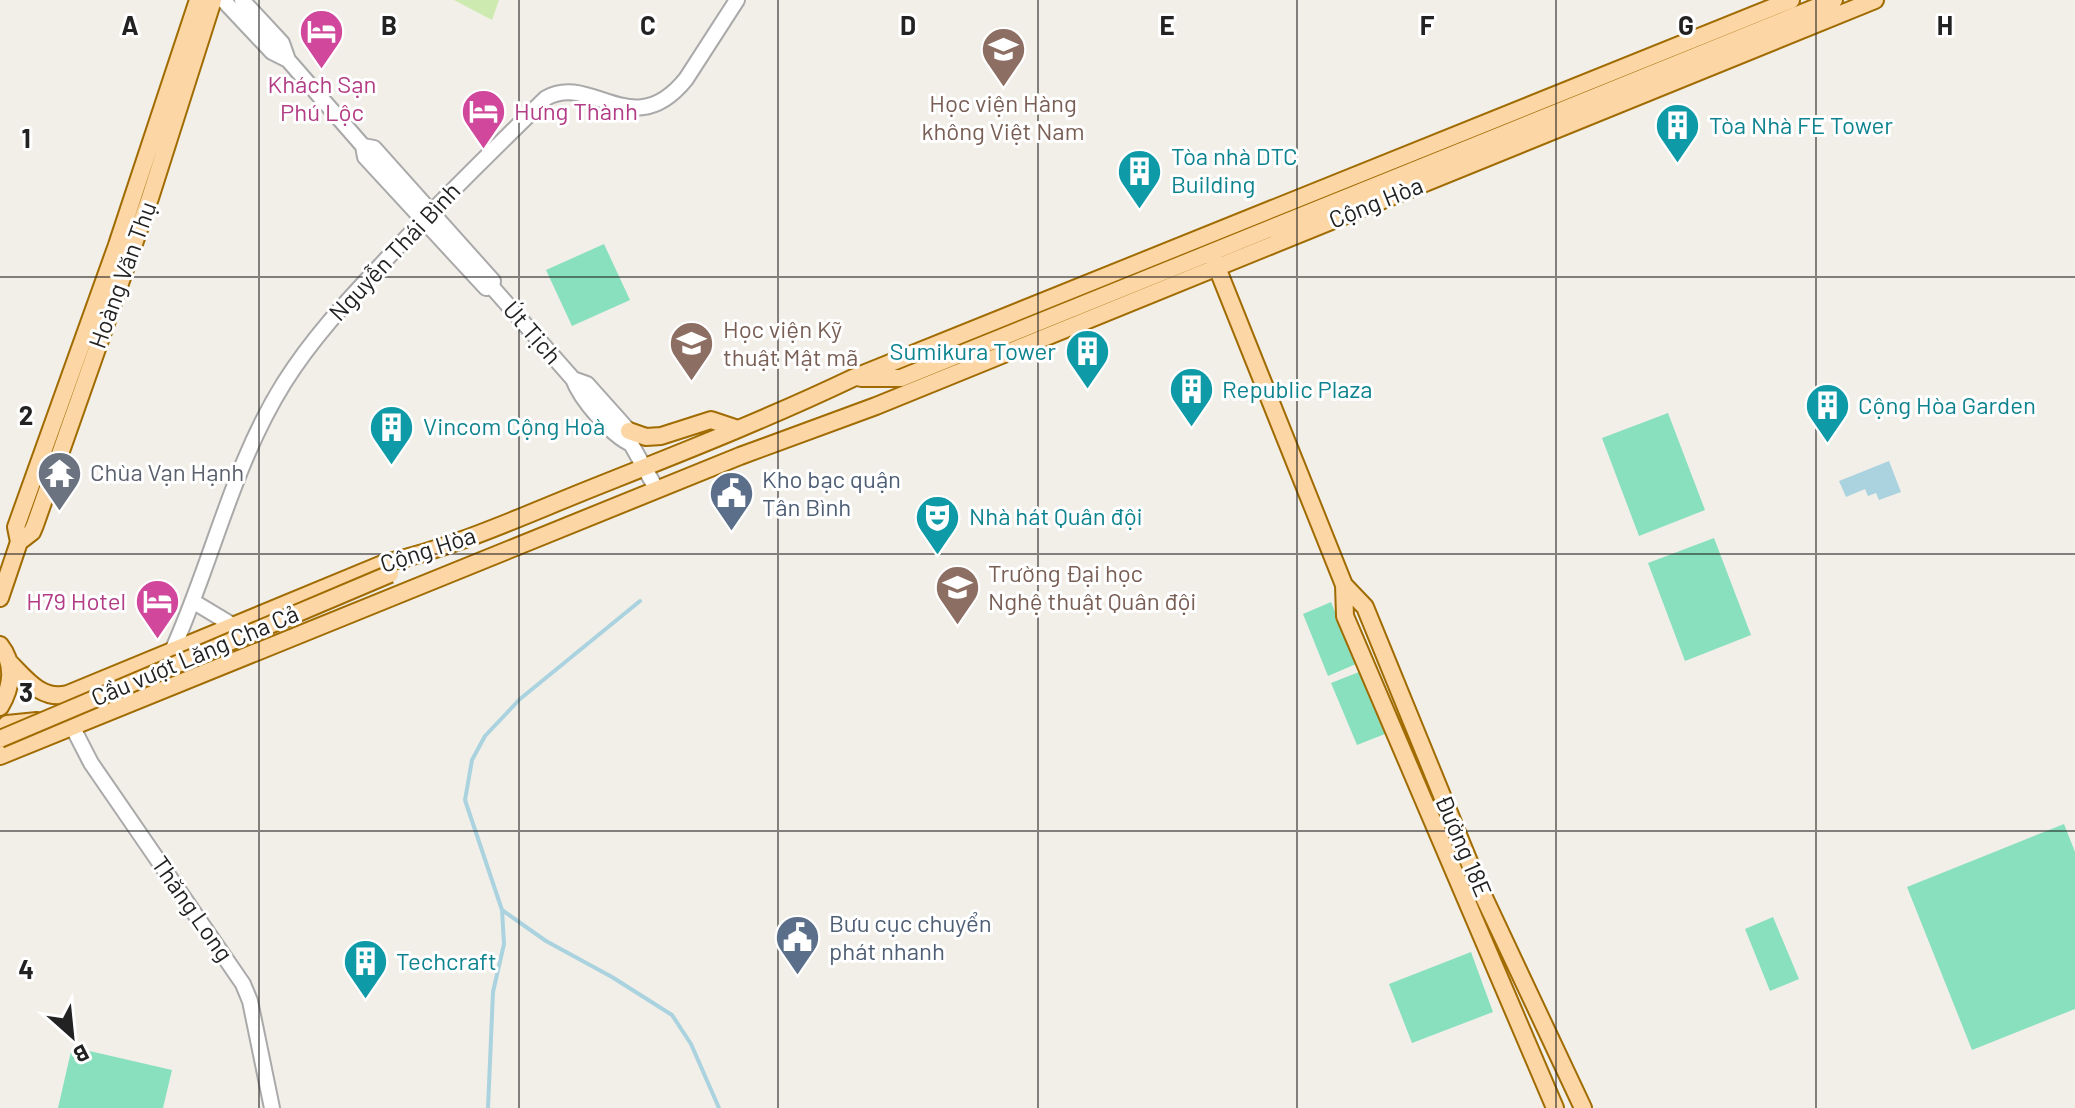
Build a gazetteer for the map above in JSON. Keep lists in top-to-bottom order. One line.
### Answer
{"streets":{"main road":["Cộng Hòa","Hoàng Văn Thụ","Cầu vượt Lăng Cha Cả","Đường 18E"],"street":["Nguyễn Thái Bình","Út Tịch","Thăng Long"]},"crossings":[["Cộng Hòa","Nguyễn Thái Bình"],["Cộng Hòa","Út Tịch"],["Cộng Hòa","Cầu vượt Lăng Cha Cả"],["Cộng Hòa","Đường 18E"],["Cộng Hòa","Thăng Long"],["Nguyễn Thái Bình","Út Tịch"]],"places":{"hotel":["Khách Sạn Phú Lộc","Hưng Thành","H79 Hotel"],"school or university":["Học viện Hàng không Việt Nam","Học viện Kỹ thuật Mật mã","Trường Đại học Nghệ thuật Quân đội"],"building":["Tòa Nhà FE Tower","Tòa nhà DTC Building","Sumikura Tower","Republic Plaza","Cộng Hòa Garden","Vincom Cộng Hoà","Techcraft"],"temple":["Chùa Vạn Hạnh"],"public building":["Kho bạc quận Tân Bình","Bưu cục chuyển phát nhanh"],"theatre":["Nhà hát Quân đội"]},"north":"bottom right","grid":{"columns":["A","B","C","D","E","F","G","H"],"rows":["1","2","3","4"]}}
